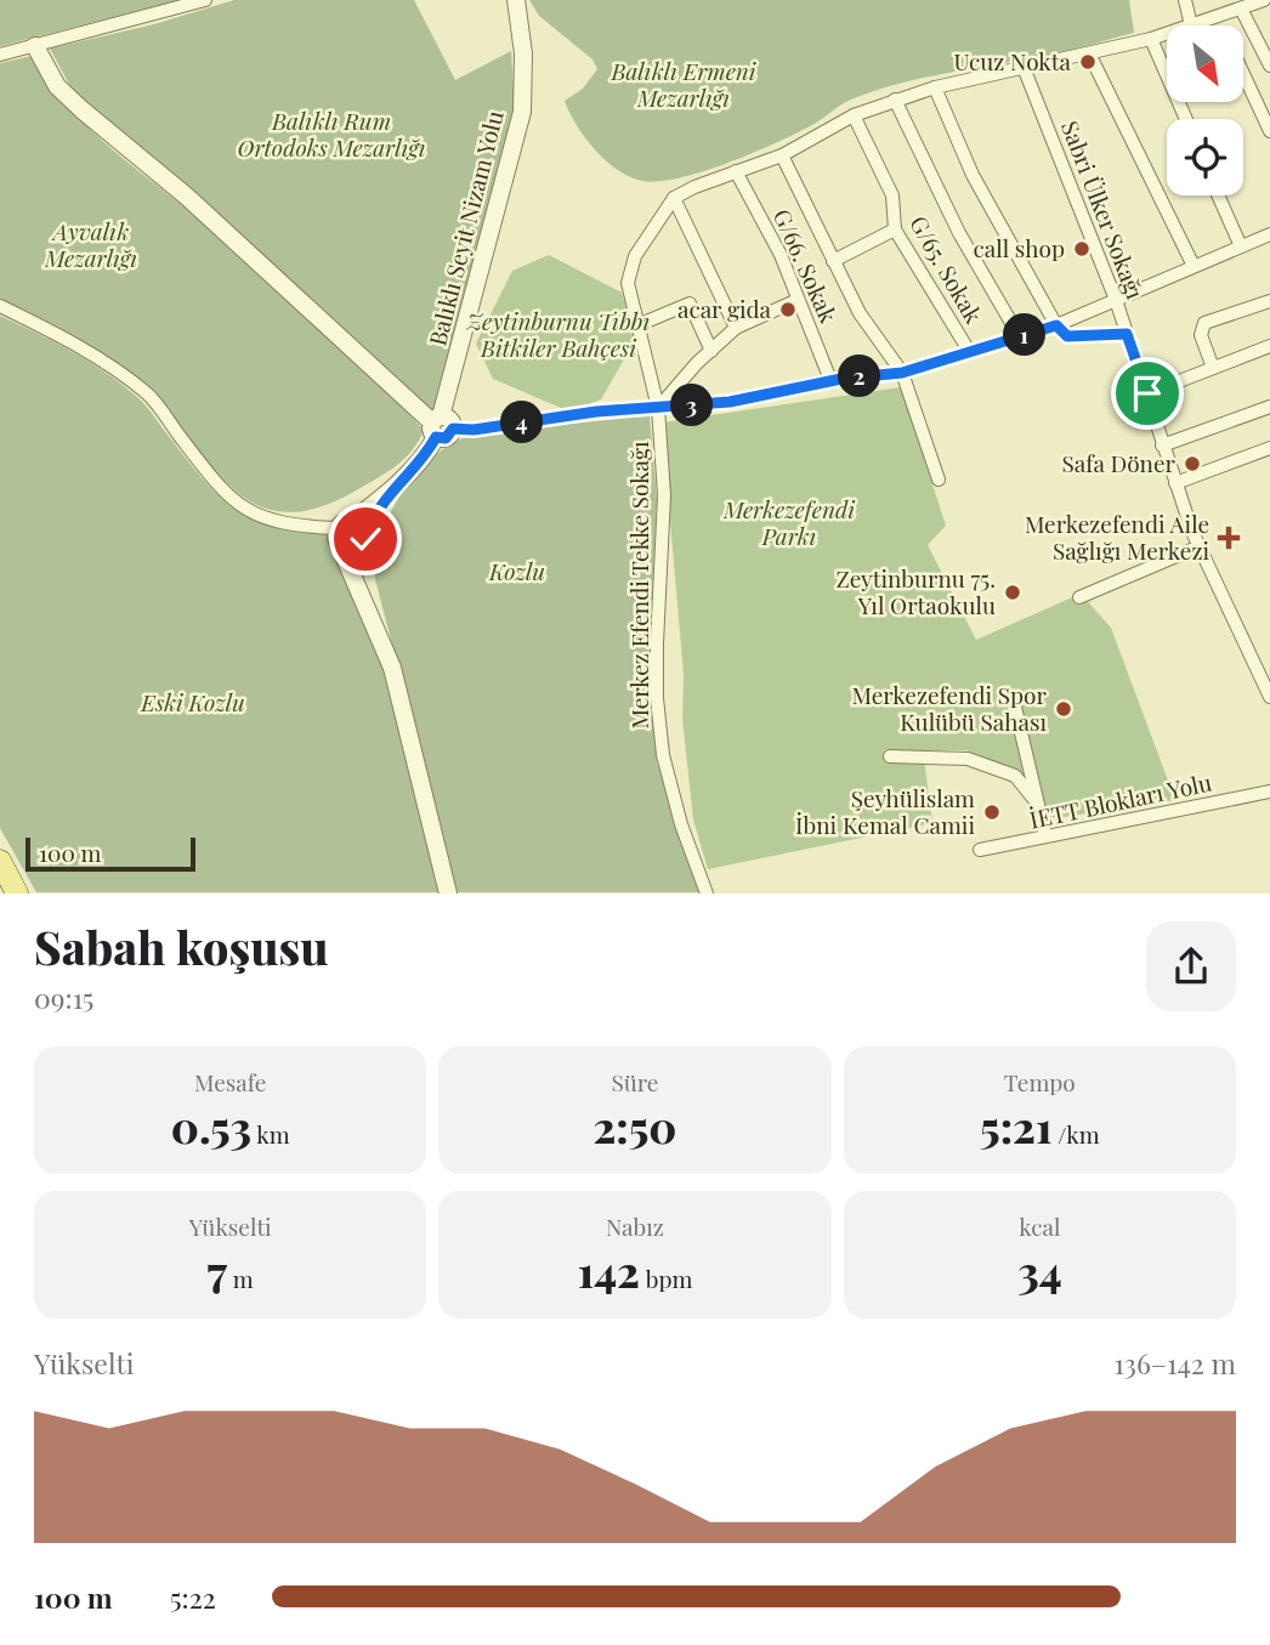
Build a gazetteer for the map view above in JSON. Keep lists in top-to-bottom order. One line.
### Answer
{"streets":{"street":["Sabri Ülker Sokağı","Balıklı Seyit Nizam Yolu","G/66. Sokak","G/65. Sokak","Merkez Efendi Tekke Sokağı","İETT Blokları Yolu"]},"parks":["Balıklı Ermeni Mezarlığı","Balıklı Rum Ortodoks Mezarlığı","Ayvalık Mezarlığı","Zeytinburnu Tıbbı Bitkiler Bahçesi","Merkezefendi Parkı","Kozlu","Eski Kozlu"],"places":{"other":["Ucuz Nokta","call shop","acar gida","Safa Döner","Zeytinburnu 75. Yıl Ortaokulu","Merkezefendi Spor Kulübü Sahası","Şeyhülislam İbni Kemal Camii"],"health":["Merkezefendi Aile Sağlığı Merkezi"]},"scale_bar":"100 m","north":"bottom right","page":{"pins":["1","2","3","4"],"scale":"100 m","heading":["Sabah koşusu","09:15"],"stats":[["Mesafe","0.53 km"],["Süre","2:50"],["Tempo","5:21 /km"],["Yükselti","7 m"],["Nabız","142 bpm"],["kcal","34"]],"chart":["Yükselti","136–142 m"],"list":[{"name":"100 m","note":"5:22"}]}}
